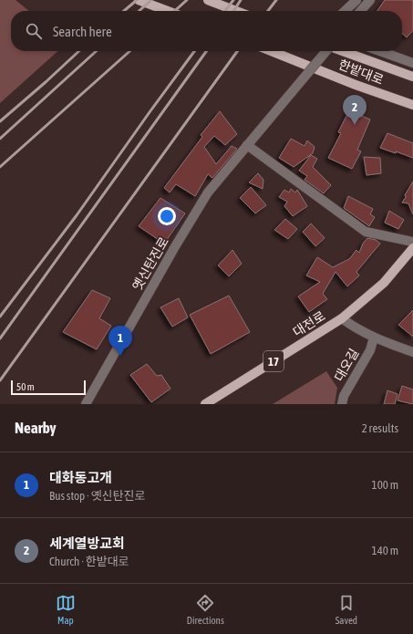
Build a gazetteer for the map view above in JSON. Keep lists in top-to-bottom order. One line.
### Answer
{"streets":{"main road":["한밭대로","대전로","17"],"street":["옛신탄진로","대오길"]},"scale_bar":"50 m","page":{"search":"Search here","pins":["2","1"],"scale":"50 m","heading":["Nearby","2 results"],"list":[{"mark":"1","name":"대화동고개","note":"Bus stop · 옛신탄진로","value":"100 m"},{"mark":"2","name":"세계열방교회","note":"Church · 한밭대로","value":"140 m"}],"nav":["Map","Directions","Saved"]}}
